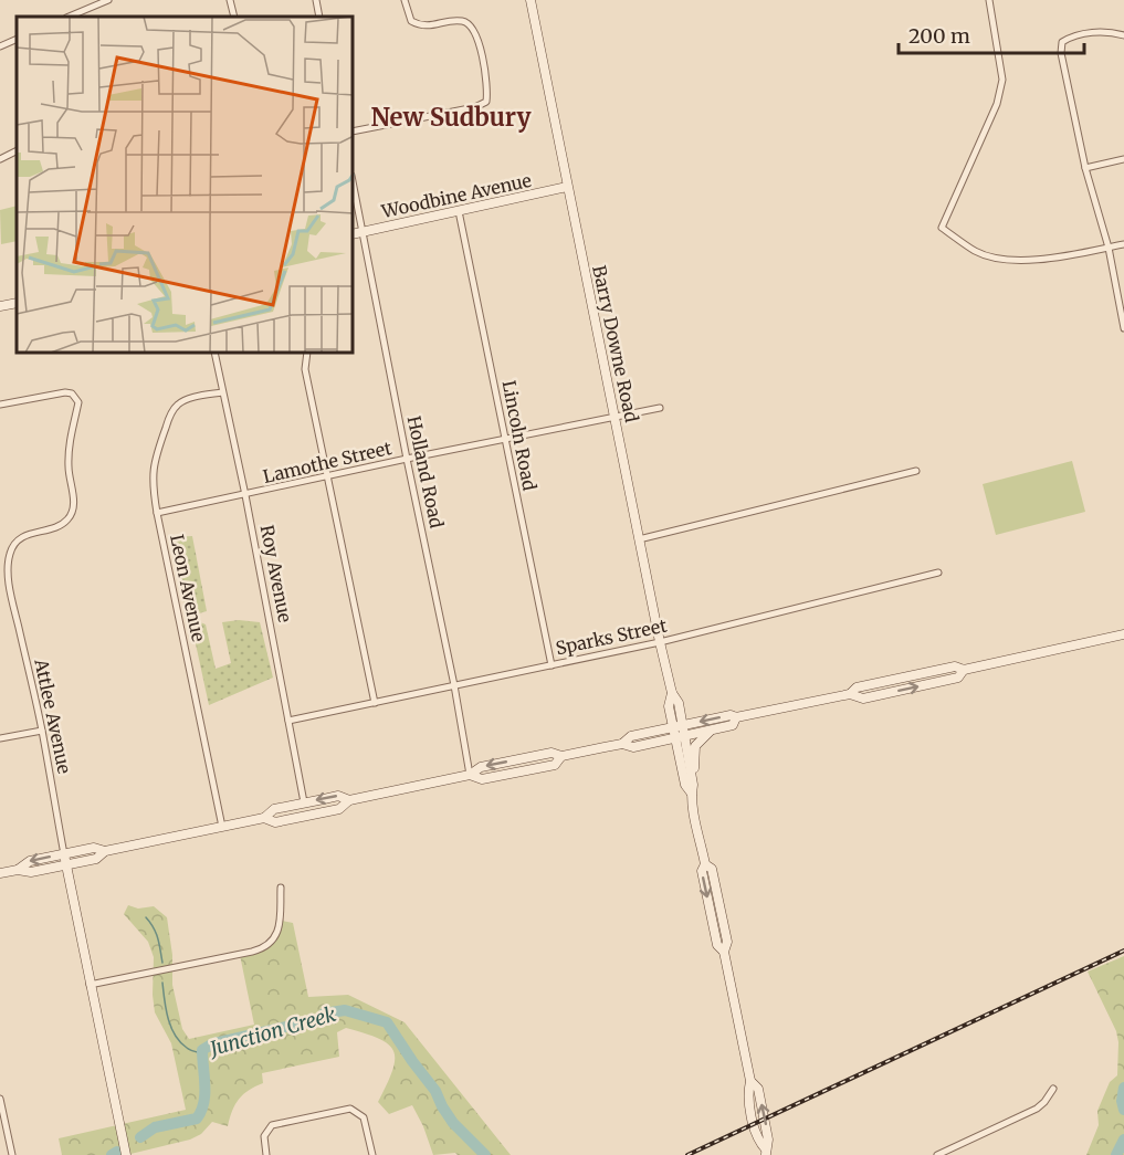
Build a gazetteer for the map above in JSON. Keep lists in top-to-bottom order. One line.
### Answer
{"streets":{"main road":["Woodbine Avenue","Barry Downe Road","Attlee Avenue"],"street":["Lincoln Road","Lamothe Street","Holland Road","Roy Avenue","Leon Avenue","Sparks Street"]},"crossings":[["Woodbine Avenue","Barry Downe Road"],["Woodbine Avenue","Lincoln Road"],["Woodbine Avenue","Holland Road"],["Barry Downe Road","Lamothe Street"],["Barry Downe Road","Sparks Street"],["Lincoln Road","Lamothe Street"],["Lincoln Road","Sparks Street"],["Lamothe Street","Holland Road"],["Lamothe Street","Roy Avenue"],["Lamothe Street","Leon Avenue"],["Holland Road","Sparks Street"],["Roy Avenue","Leon Avenue"],["Roy Avenue","Sparks Street"]],"districts":["New Sudbury"],"water":["Junction Creek"],"scale_bar":"200 m"}
